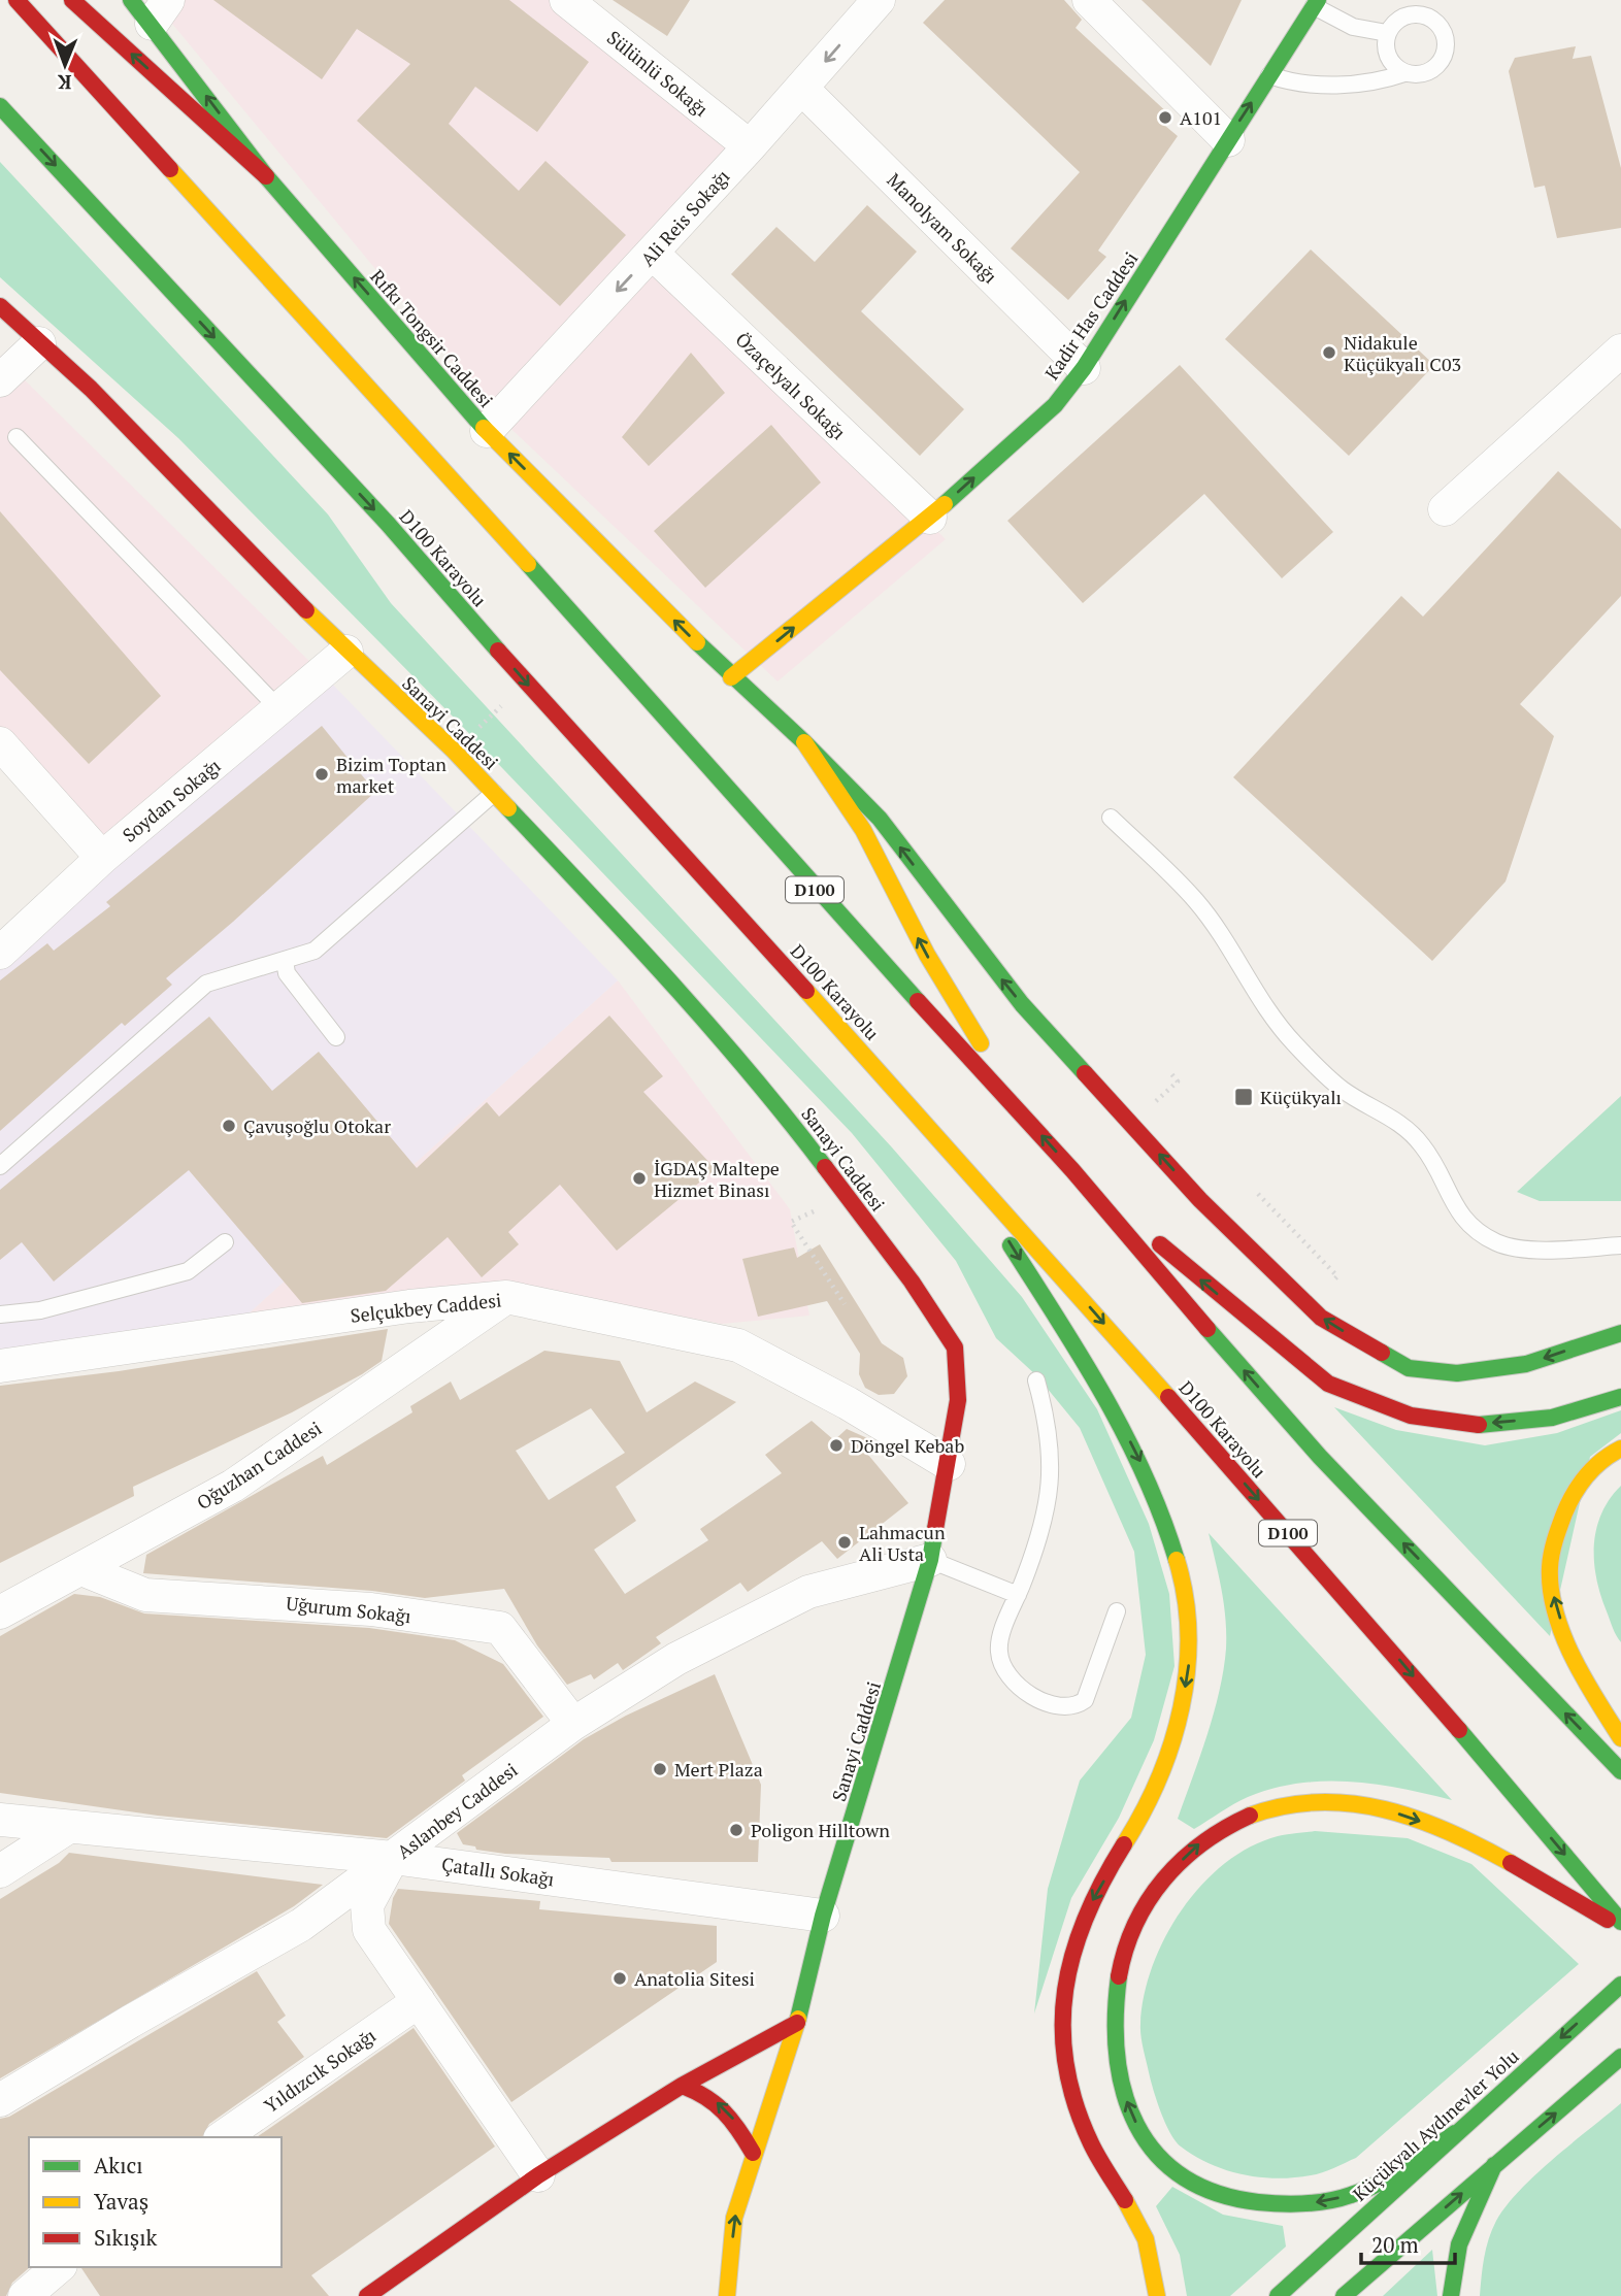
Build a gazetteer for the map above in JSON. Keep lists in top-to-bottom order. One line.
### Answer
{"streets":{"main road":["Kadir Has Caddesi","Rıfkı Tongsir Caddesi","D100 Karayolu","Sanayi Caddesi","D100","Küçükyalı Aydınevler Yolu"],"street":["Sülünlü Sokağı","Ali Reis Sokağı","Manolyam Sokağı","Özaçelyalı Sokağı","Soydan Sokağı","Selçukbey Caddesi","Oğuzhan Caddesi","Uğurum Sokağı","Aslanbey Caddesi","Çatallı Sokağı","Yıldızcık Sokağı"]},"crossings":[["Sülünlü Sokağı","Ali Reis Sokağı"],["Ali Reis Sokağı","Manolyam Sokağı"],["Ali Reis Sokağı","Rıfkı Tongsir Caddesi"],["Ali Reis Sokağı","Özaçelyalı Sokağı"],["Manolyam Sokağı","Kadir Has Caddesi"],["Kadir Has Caddesi","Rıfkı Tongsir Caddesi"],["Kadir Has Caddesi","Özaçelyalı Sokağı"],["Sanayi Caddesi","Soydan Sokağı"],["Sanayi Caddesi","Selçukbey Caddesi"],["Sanayi Caddesi","Aslanbey Caddesi"],["Sanayi Caddesi","Çatallı Sokağı"],["Selçukbey Caddesi","Oğuzhan Caddesi"],["Oğuzhan Caddesi","Uğurum Sokağı"],["Uğurum Sokağı","Aslanbey Caddesi"],["Aslanbey Caddesi","Çatallı Sokağı"]],"one_way":["Ali Reis Sokağı","Kadir Has Caddesi"],"places":{"other":["A101","Nidakule Küçükyalı C03","Bizim Toptan market","Çavuşoğlu Otokar","İGDAŞ Maltepe Hizmet Binası","Döngel Kebab","Lahmacun Ali Usta","Mert Plaza","Poligon Hilltown","Anatolia Sitesi"],"transit":["Küçükyalı"]},"legend":["Akıcı","Yavaş","Sıkışık"],"scale_bar":"20 m","north":"bottom"}
